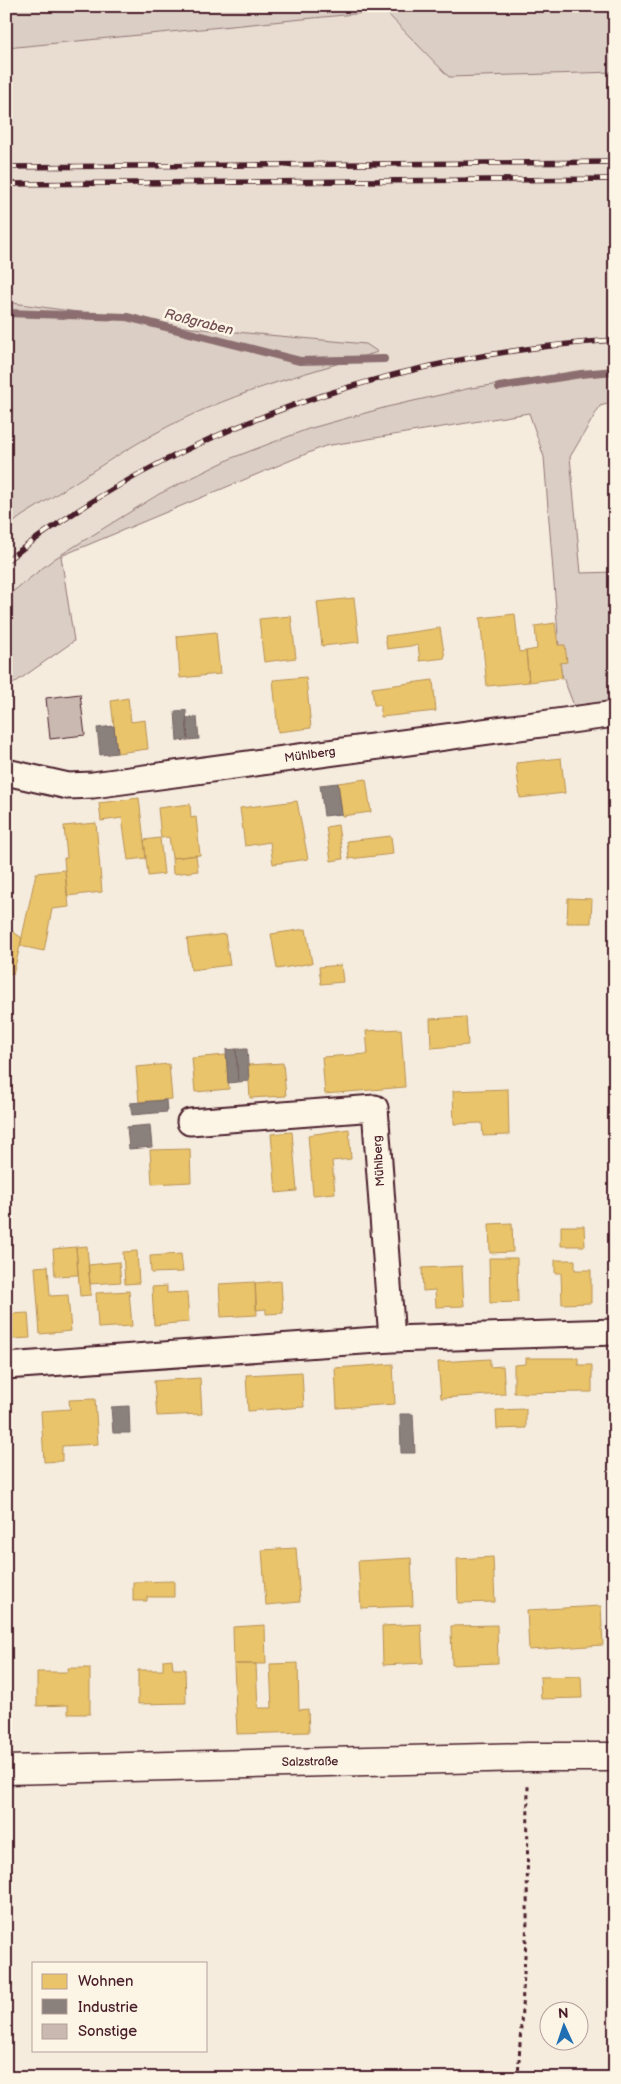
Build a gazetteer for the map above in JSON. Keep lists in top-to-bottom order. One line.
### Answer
{"streets":{"street":["Mühlberg","Salzstraße"]},"water":["Roßgraben"],"legend":["Wohnen","Industrie","Sonstige"],"north":"top"}
